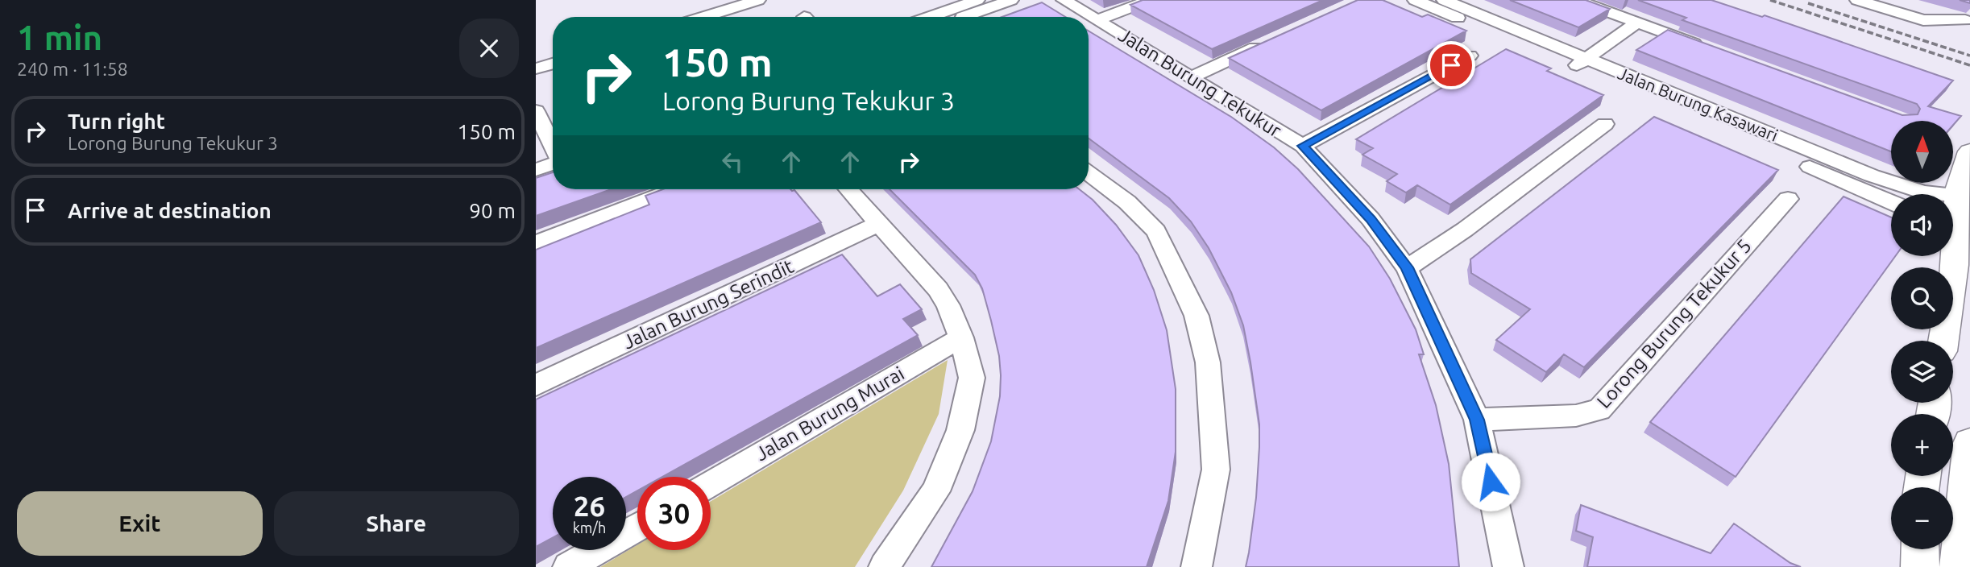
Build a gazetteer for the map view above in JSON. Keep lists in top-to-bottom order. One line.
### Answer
{"streets":{"street":["Jalan Burung Tekukur","Jalan Burung Kasawari","Jalan Burung Serindit","Lorong Burung Tekukur 5","Jalan Burung Murai"]},"crossings":[["Jalan Burung Tekukur","Lorong Burung Tekukur 5"]],"north":"top","page":{"heading":["1 min","240 m · 11:58"],"turn":["150 m","Lorong Burung Tekukur 3"],"list":[{"name":"Turn right","note":"Lorong Burung Tekukur 3","value":"150 m"},{"name":"Arrive at destination","value":"90 m"}],"map_buttons":["+","−"],"speed":"26 km/h","limit":"30","buttons":["Exit","Share"]}}
